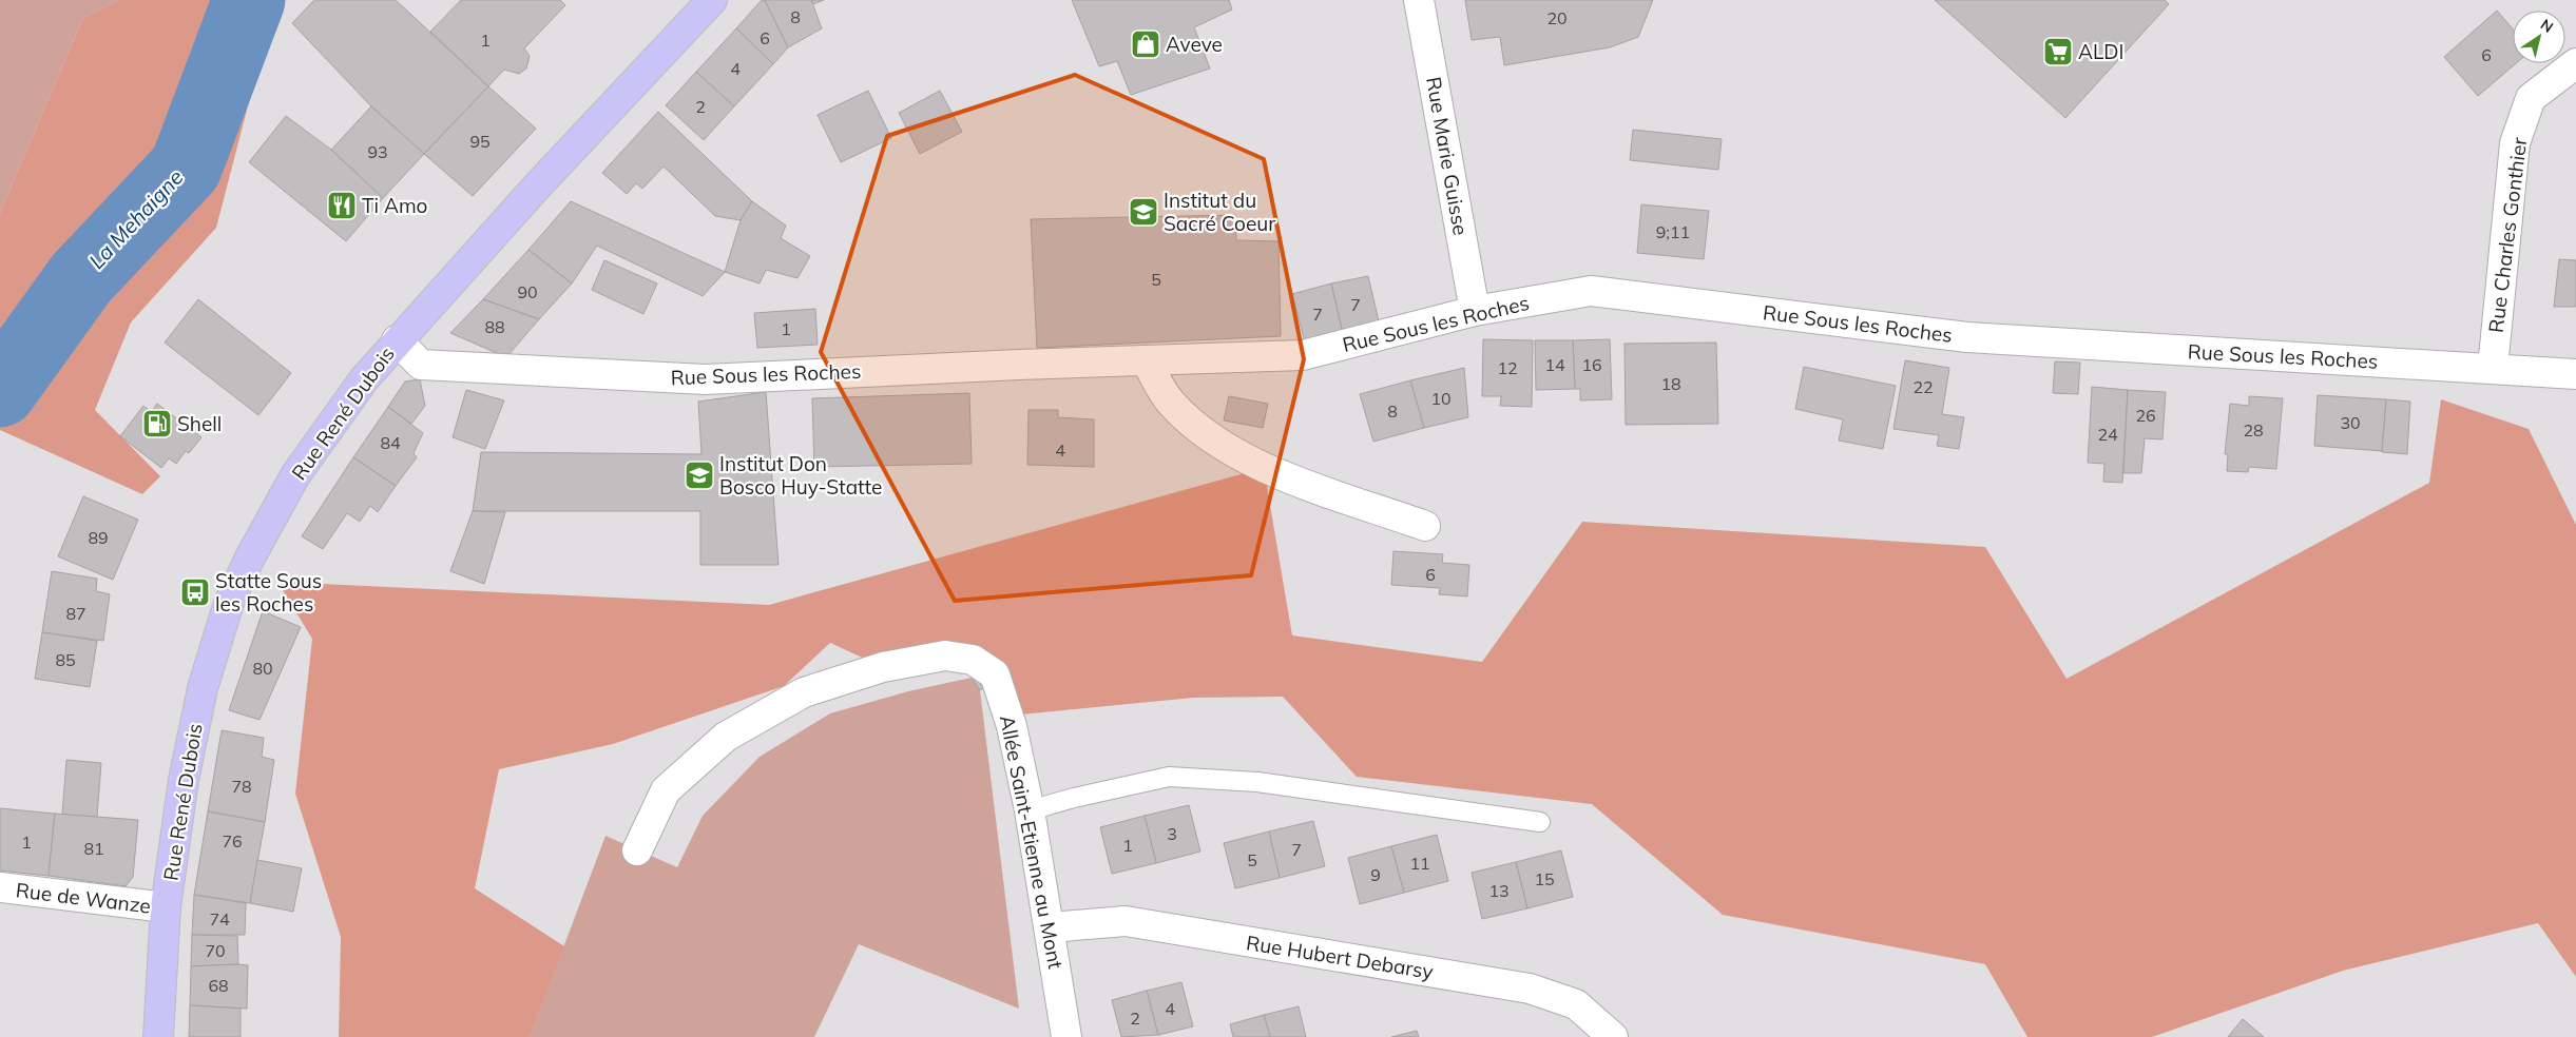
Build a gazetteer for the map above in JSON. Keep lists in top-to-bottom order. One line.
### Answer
{"streets":{"main road":["Rue René Dubois"],"street":["Rue Marie Guisse","Rue Charles Gonthier","Rue Sous les Roches","Allée Saint-Etienne au Mont","Rue de Wanze","Rue Hubert Debarsy"]},"crossings":[["Rue Marie Guisse","Rue Sous les Roches"],["Rue Charles Gonthier","Rue Sous les Roches"],["Rue Sous les Roches","Rue René Dubois"],["Rue René Dubois","Rue de Wanze"],["Allée Saint-Etienne au Mont","Rue Hubert Debarsy"]],"water":["La Mehaigne"],"places":{"shop":["Aveve"],"supermarket":["ALDI"],"restaurant":["Ti Amo"],"school or university":["Institut du Sacré Coeur","Institut Don Bosco Huy-Statte"],"fuel station":["Shell"],"bus stop":["Statte Sous les Roches"]},"house_numbers":["8","20","6","1","6","4","2","95","93","9;11","5","90","7","7","88","1","14","16","12","18","22","10","8","26","30","28","24","84","4","89","6","87","85","80","78","3","76","1","1","81","7","5","11","9","15","13","74","70","68","4","2"],"north":"top right"}
